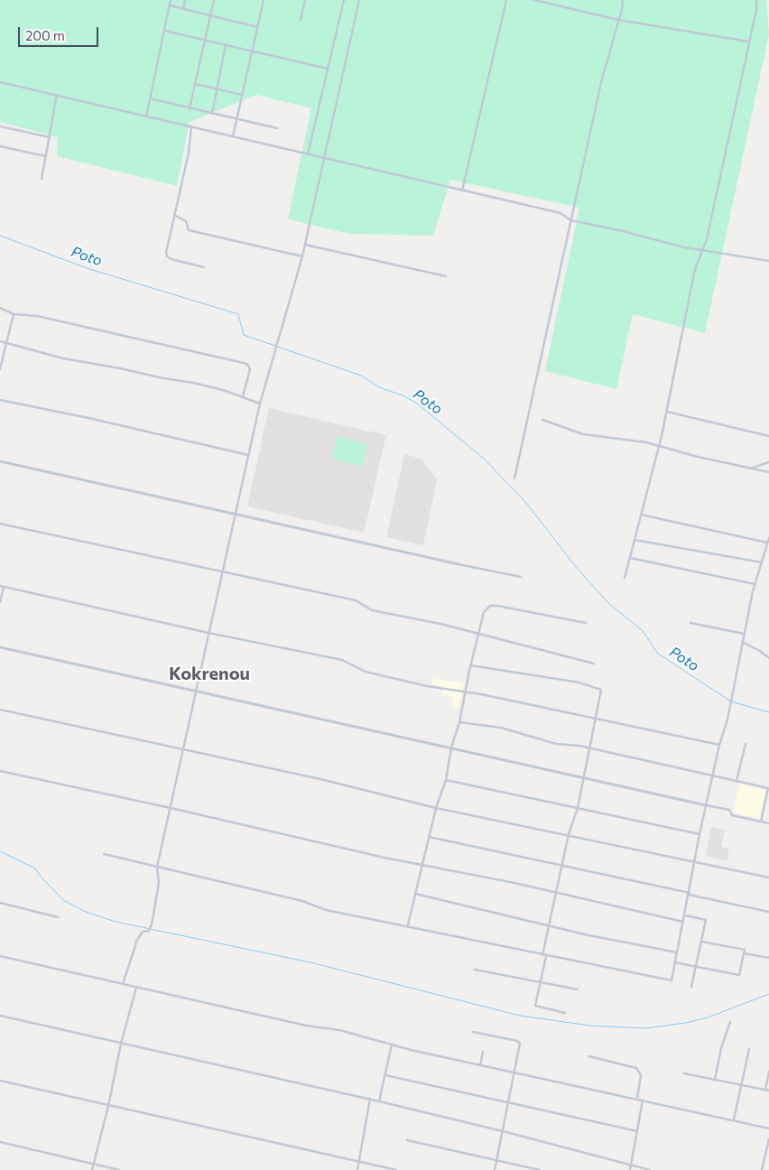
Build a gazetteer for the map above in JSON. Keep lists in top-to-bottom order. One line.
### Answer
{"districts":["Kokrenou"],"water":["Poto"],"scale_bar":"200 m"}
